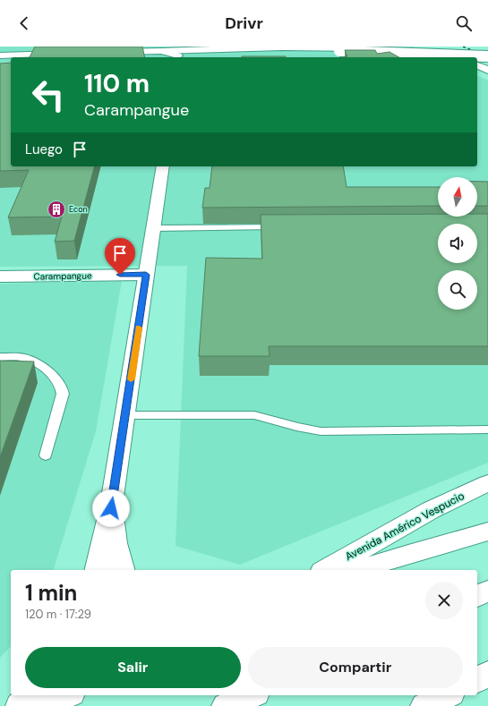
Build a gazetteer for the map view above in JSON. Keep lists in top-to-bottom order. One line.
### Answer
{"streets":{"main road":["Carampangue","Avenida Américo Vespucio"]},"places":{"building":["Econ"]},"north":"top","page":{"header":"Drivr","turn":["110 m","Carampangue"],"then":"Luego","heading":["1 min","120 m · 17:29"],"buttons":["Salir","Compartir"]}}
